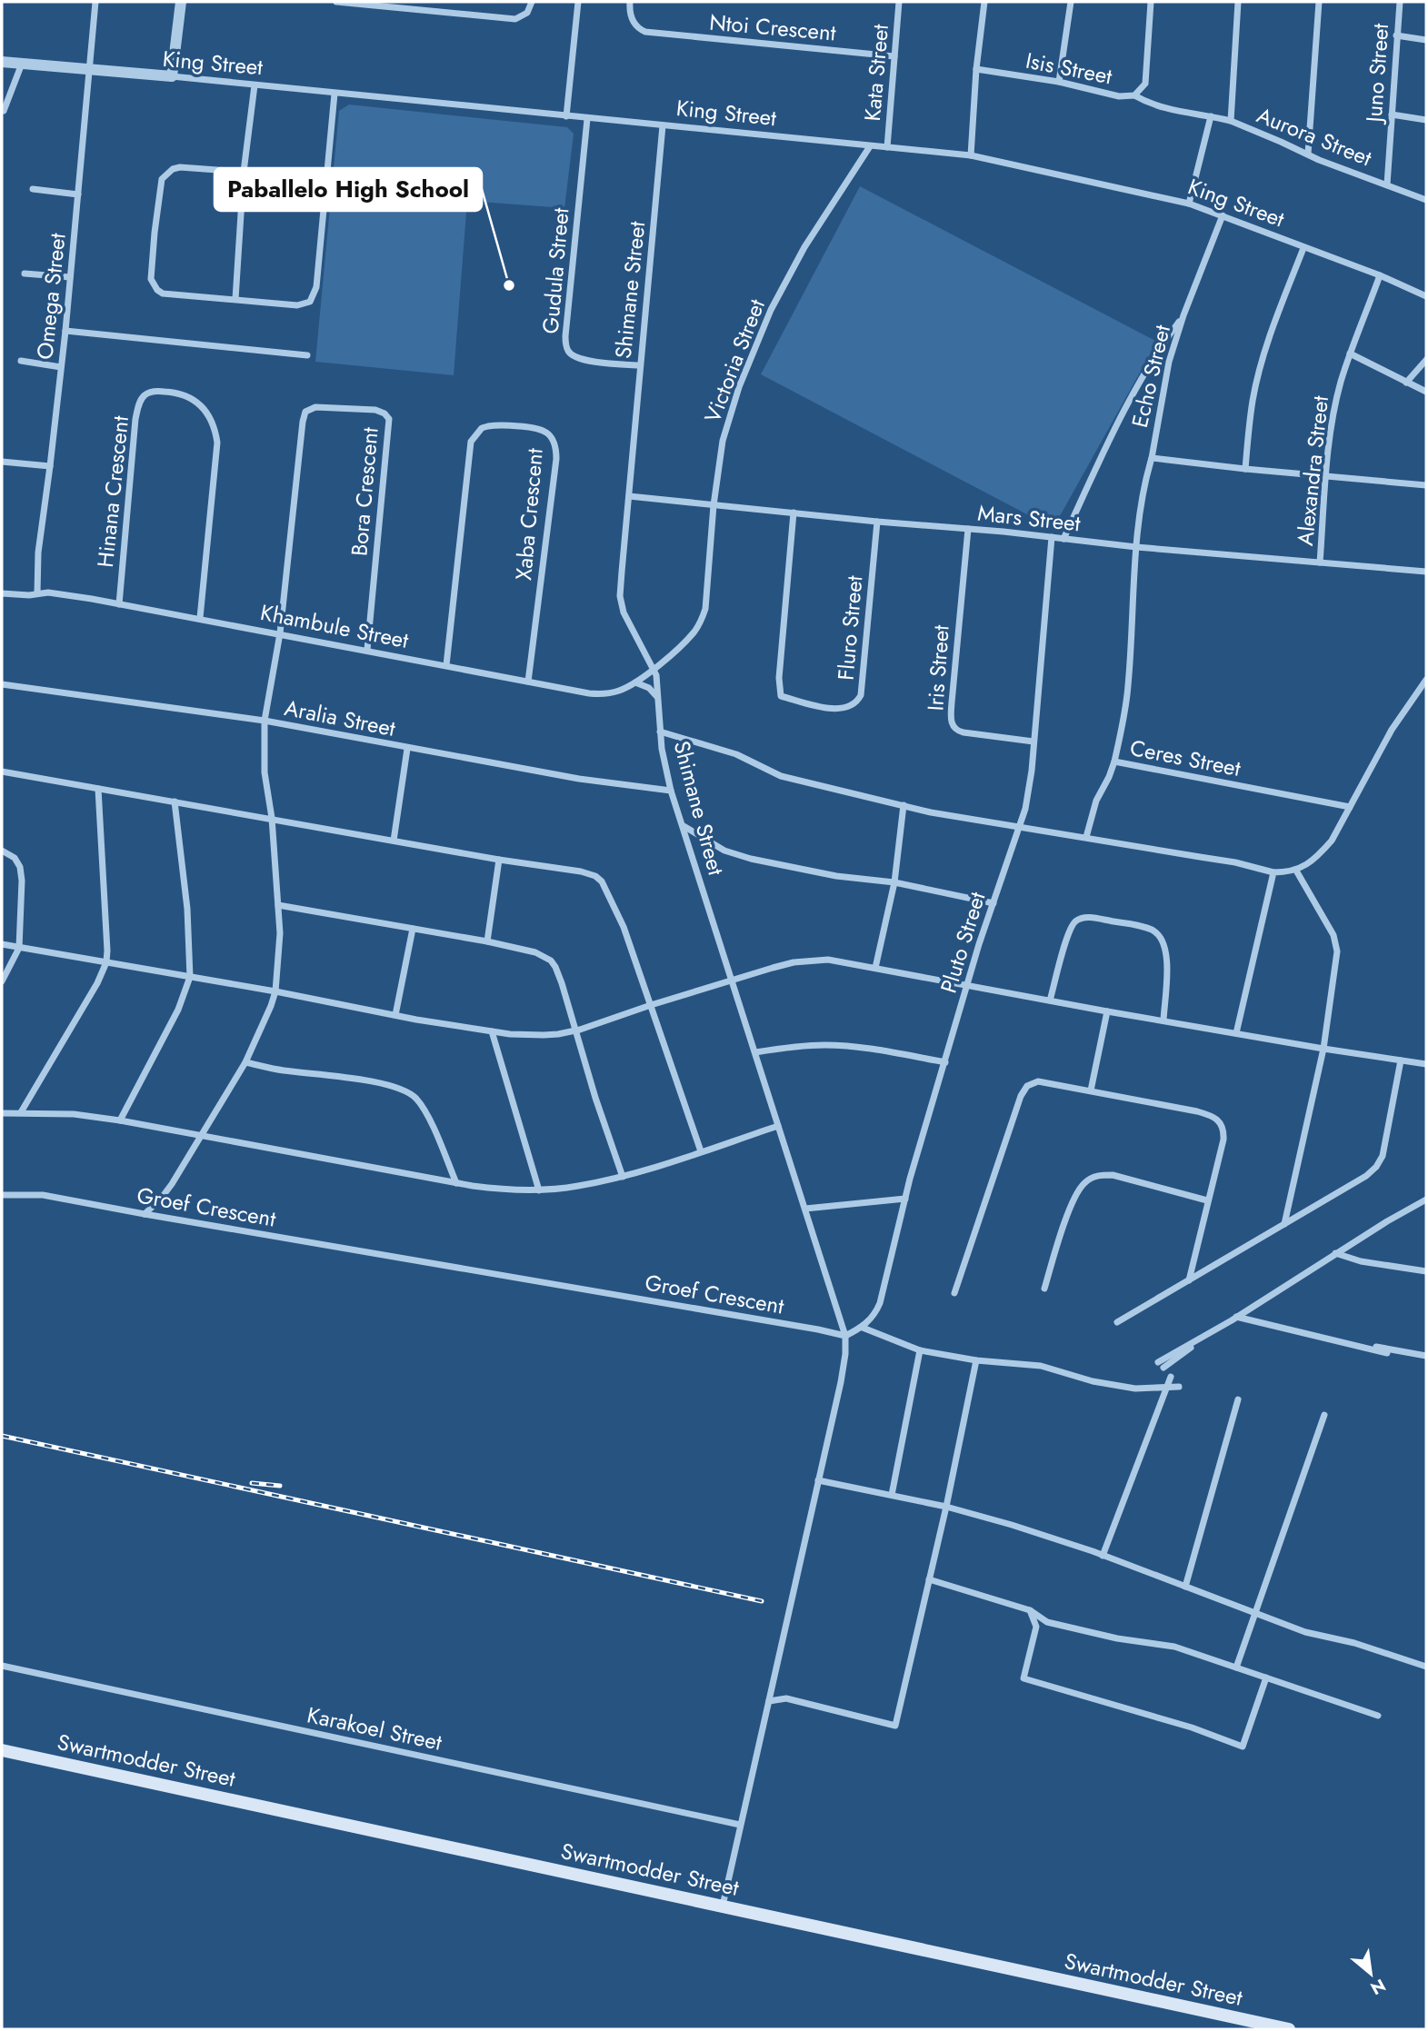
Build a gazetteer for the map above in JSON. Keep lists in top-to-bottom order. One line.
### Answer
{"streets":{"main road":["Swartmodder Street"],"street":["Ntoi Crescent","King Street","Isis Street","Kata Street","Juno Street","Aurora Street","Gudula Street","Shimane Street","Omega Street","Victoria Street","Echo Street","Alexandra Street","Hinana Crescent","Bora Crescent","Xaba Crescent","Mars Street","Khambule Street","Fluro Street","Iris Street","Aralia Street","Ceres Street","Pluto Street","Groef Crescent","Karakoel Street"]},"crossings":[["Ntoi Crescent","Kata Street"],["King Street","Kata Street"],["King Street","Gudula Street"],["King Street","Shimane Street"],["King Street","Omega Street"],["King Street","Victoria Street"],["King Street","Echo Street"],["King Street","Alexandra Street"],["Juno Street","Aurora Street"],["Gudula Street","Shimane Street"],["Shimane Street","Victoria Street"],["Shimane Street","Mars Street"],["Shimane Street","Khambule Street"],["Shimane Street","Aralia Street"],["Shimane Street","Groef Crescent"],["Omega Street","Khambule Street"],["Victoria Street","Mars Street"],["Victoria Street","Khambule Street"],["Echo Street","Alexandra Street"],["Echo Street","Ceres Street"],["Alexandra Street","Mars Street"],["Hinana Crescent","Khambule Street"],["Bora Crescent","Khambule Street"],["Bora Crescent","Aralia Street"],["Bora Crescent","Groef Crescent"],["Xaba Crescent","Khambule Street"],["Mars Street","Fluro Street"],["Mars Street","Iris Street"],["Mars Street","Ceres Street"],["Mars Street","Pluto Street"],["Iris Street","Pluto Street"]],"places":["Paballelo High School"],"north":"bottom right"}
